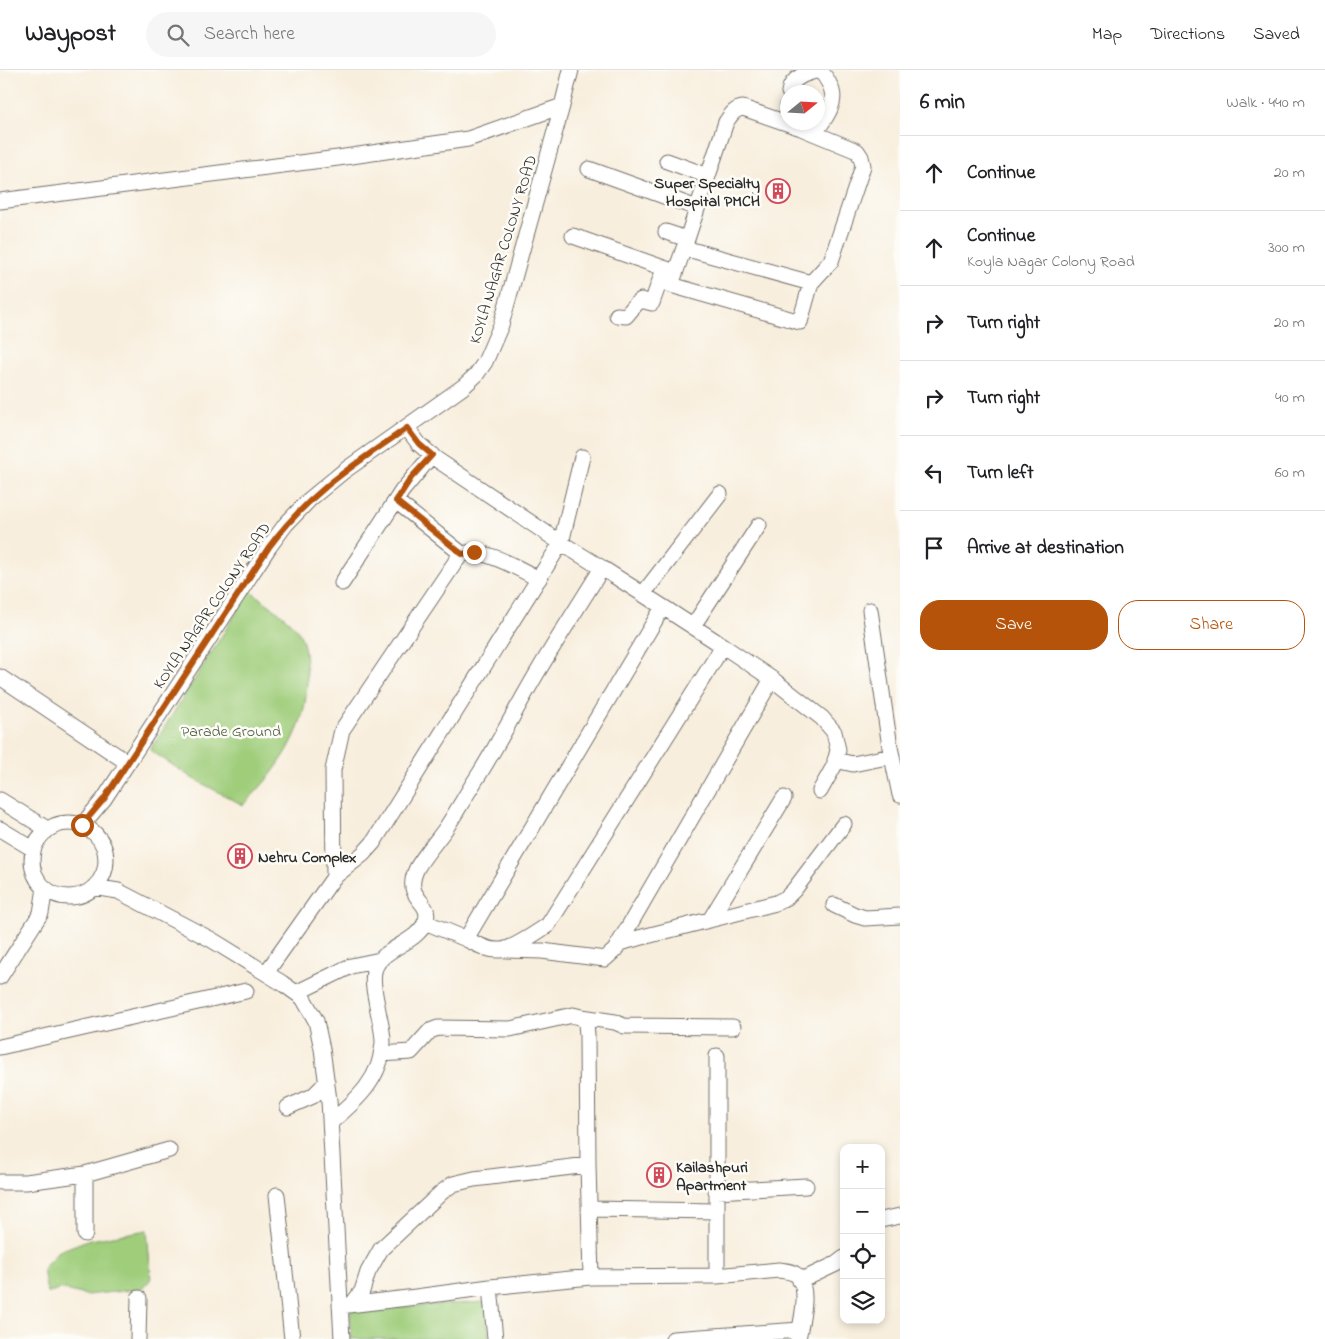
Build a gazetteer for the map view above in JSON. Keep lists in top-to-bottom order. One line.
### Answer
{"streets":{"street":["KOYLA NAGAR COLONY ROAD"]},"parks":["Parade Ground"],"places":{"building":["Super Specialty Hospital PMCH","Nehru Complex","Kailashpuri Apartment"]},"north":"right","page":{"header":"Waypost","search":"Search here","nav":["Map","Directions","Saved"],"heading":["6 min","Walk · 440 m"],"list":[["Continue","20 m"],["Continue","Koyla Nagar Colony Road","300 m"],["Turn right","20 m"],["Turn right","40 m"],["Turn left","60 m"],"Arrive at destination"],"buttons":["Save","Share"],"map_buttons":["+","−"]}}
